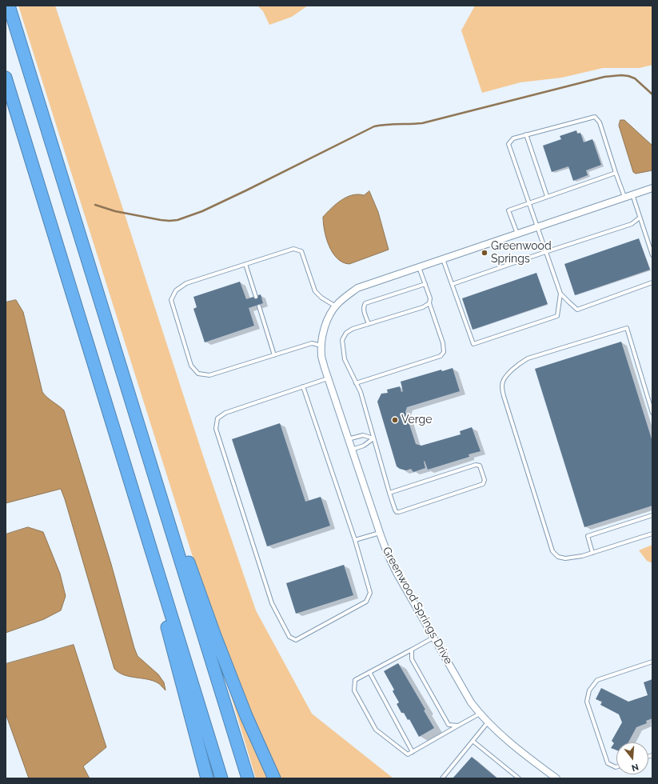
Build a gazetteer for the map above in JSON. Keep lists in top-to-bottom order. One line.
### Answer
{"streets":{"street":["Greenwood Springs Drive"]},"places":["Greenwood Springs","Verge"],"north":"bottom"}
